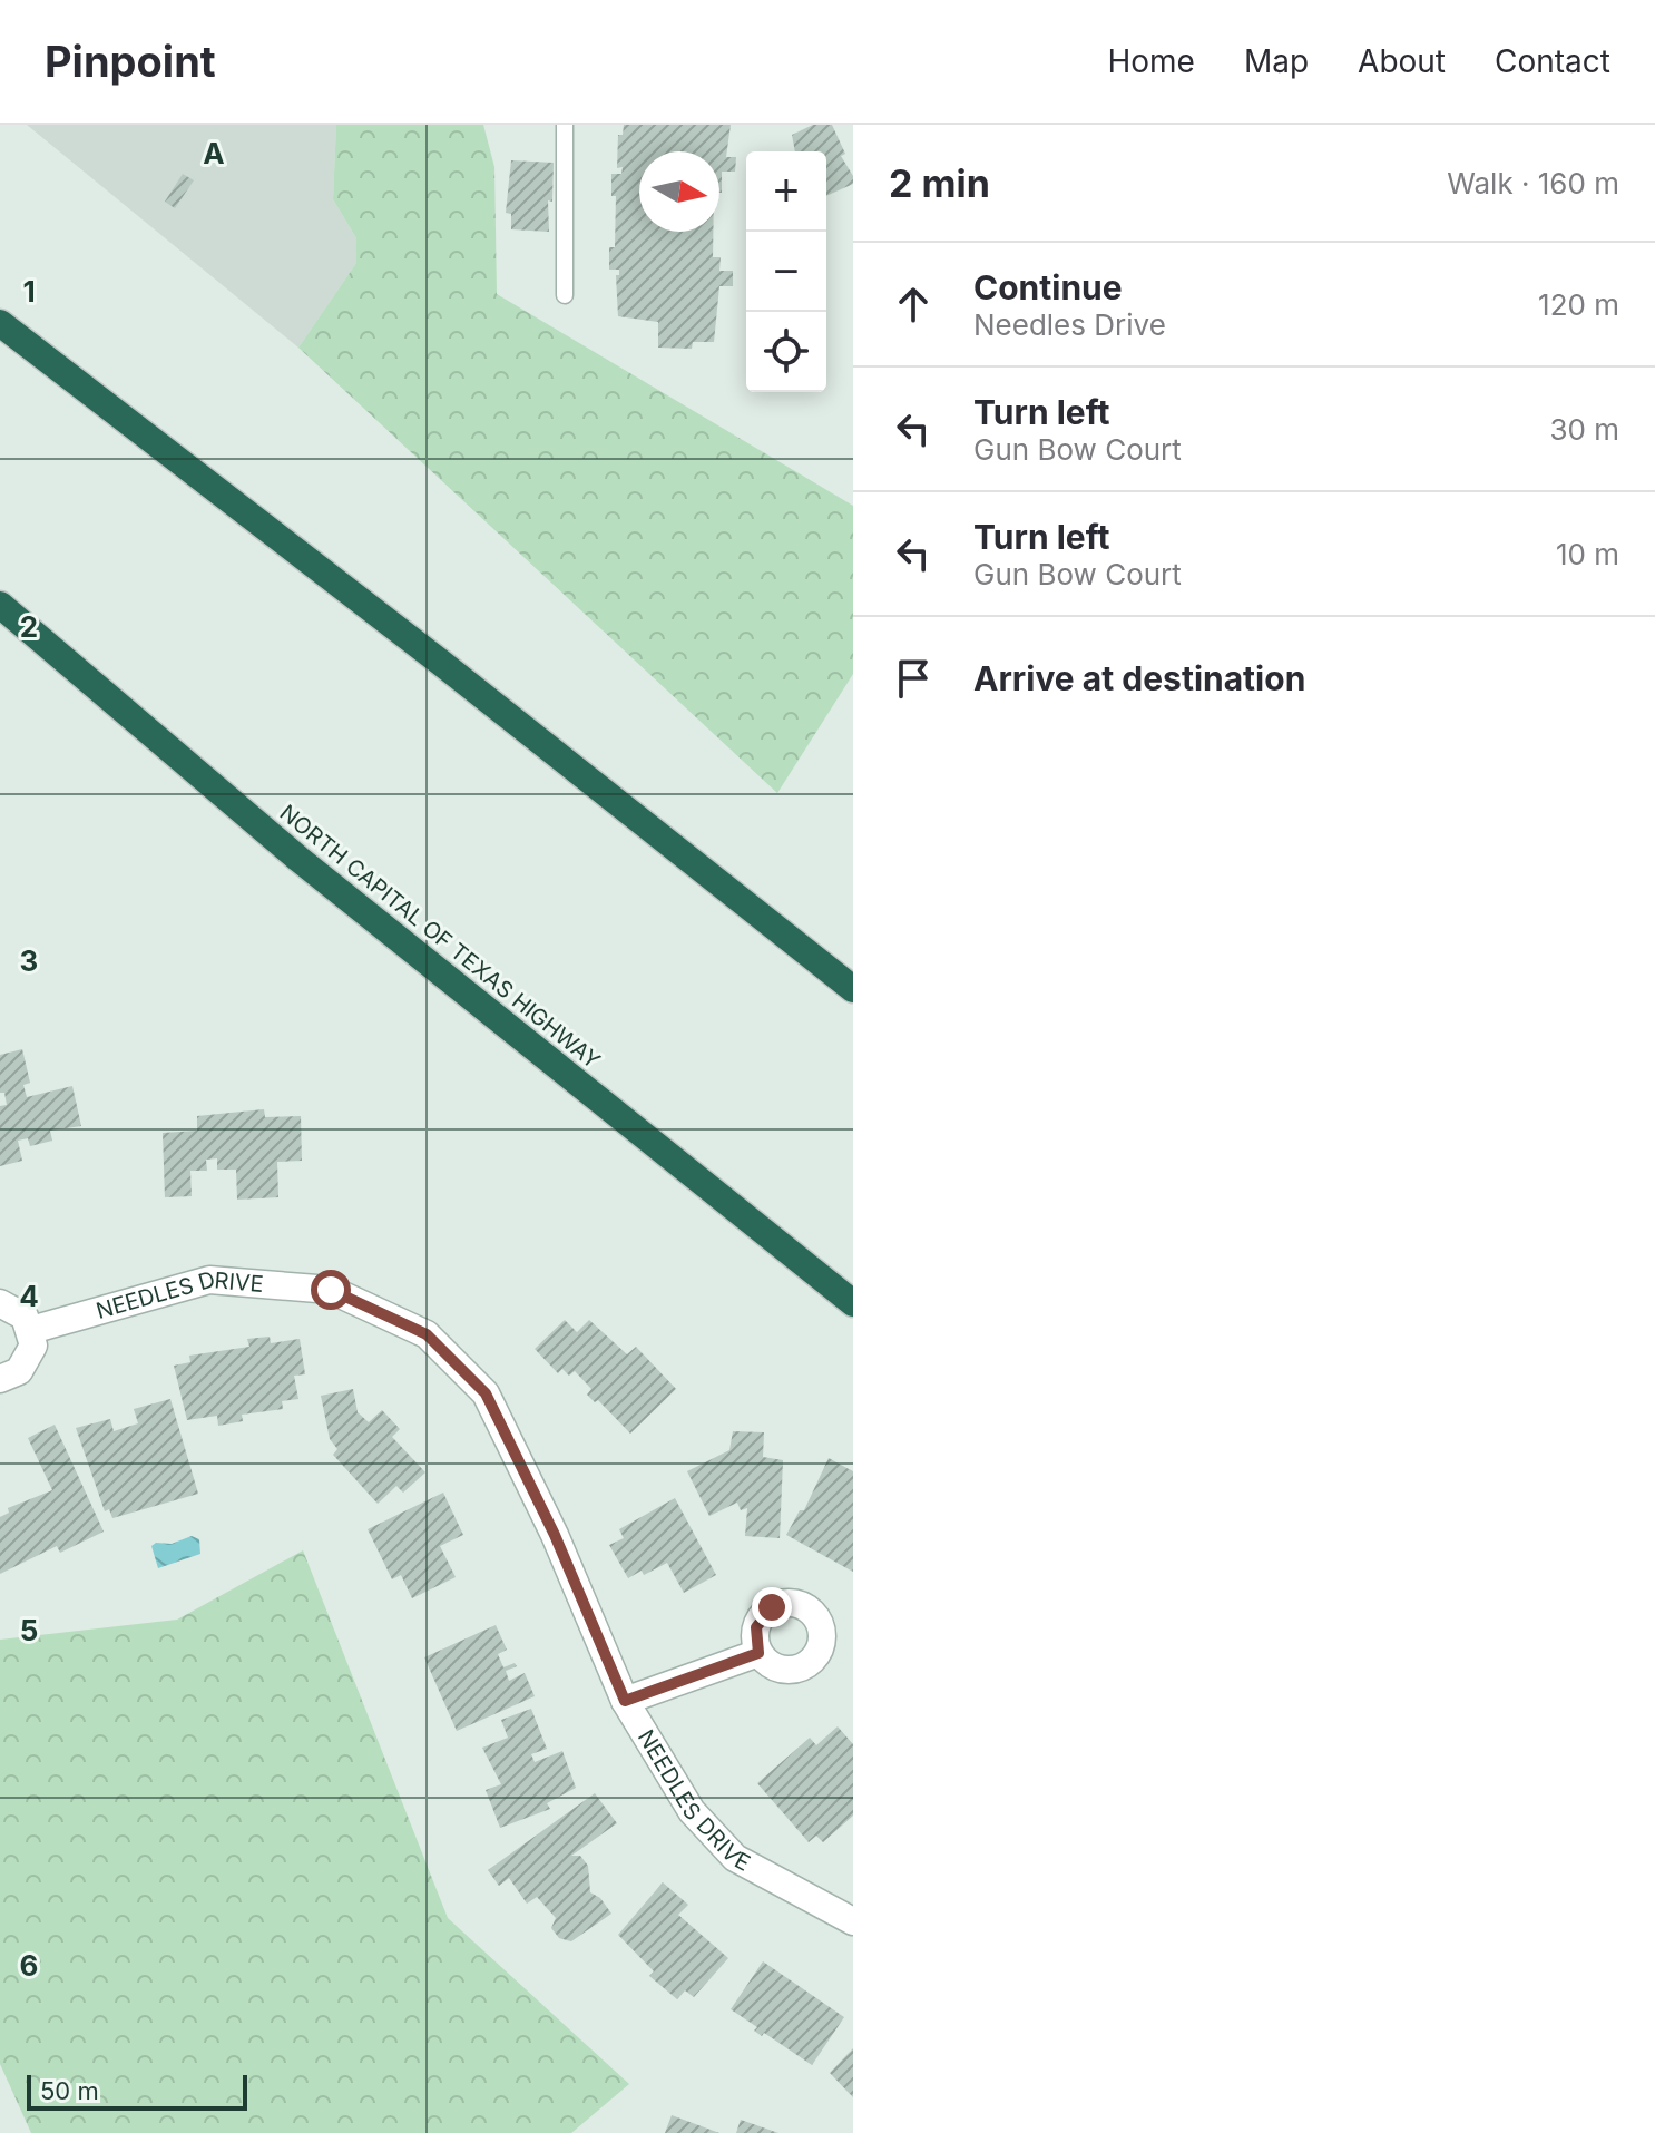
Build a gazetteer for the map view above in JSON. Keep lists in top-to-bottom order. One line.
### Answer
{"streets":{"highway":["NORTH CAPITAL OF TEXAS HIGHWAY"],"street":["NEEDLES DRIVE"]},"scale_bar":"50 m","north":"right","page":{"header":"Pinpoint","nav":["Home","Map","About","Contact"],"heading":["2 min","Walk · 160 m"],"map_buttons":["+","−"],"list":[["Continue","Needles Drive","120 m"],["Turn left","Gun Bow Court","30 m"],["Turn left","Gun Bow Court","10 m"],"Arrive at destination"],"scale":"50 m"},"grid":{"columns":["A"],"rows":["1","2","3","4","5","6"]}}
